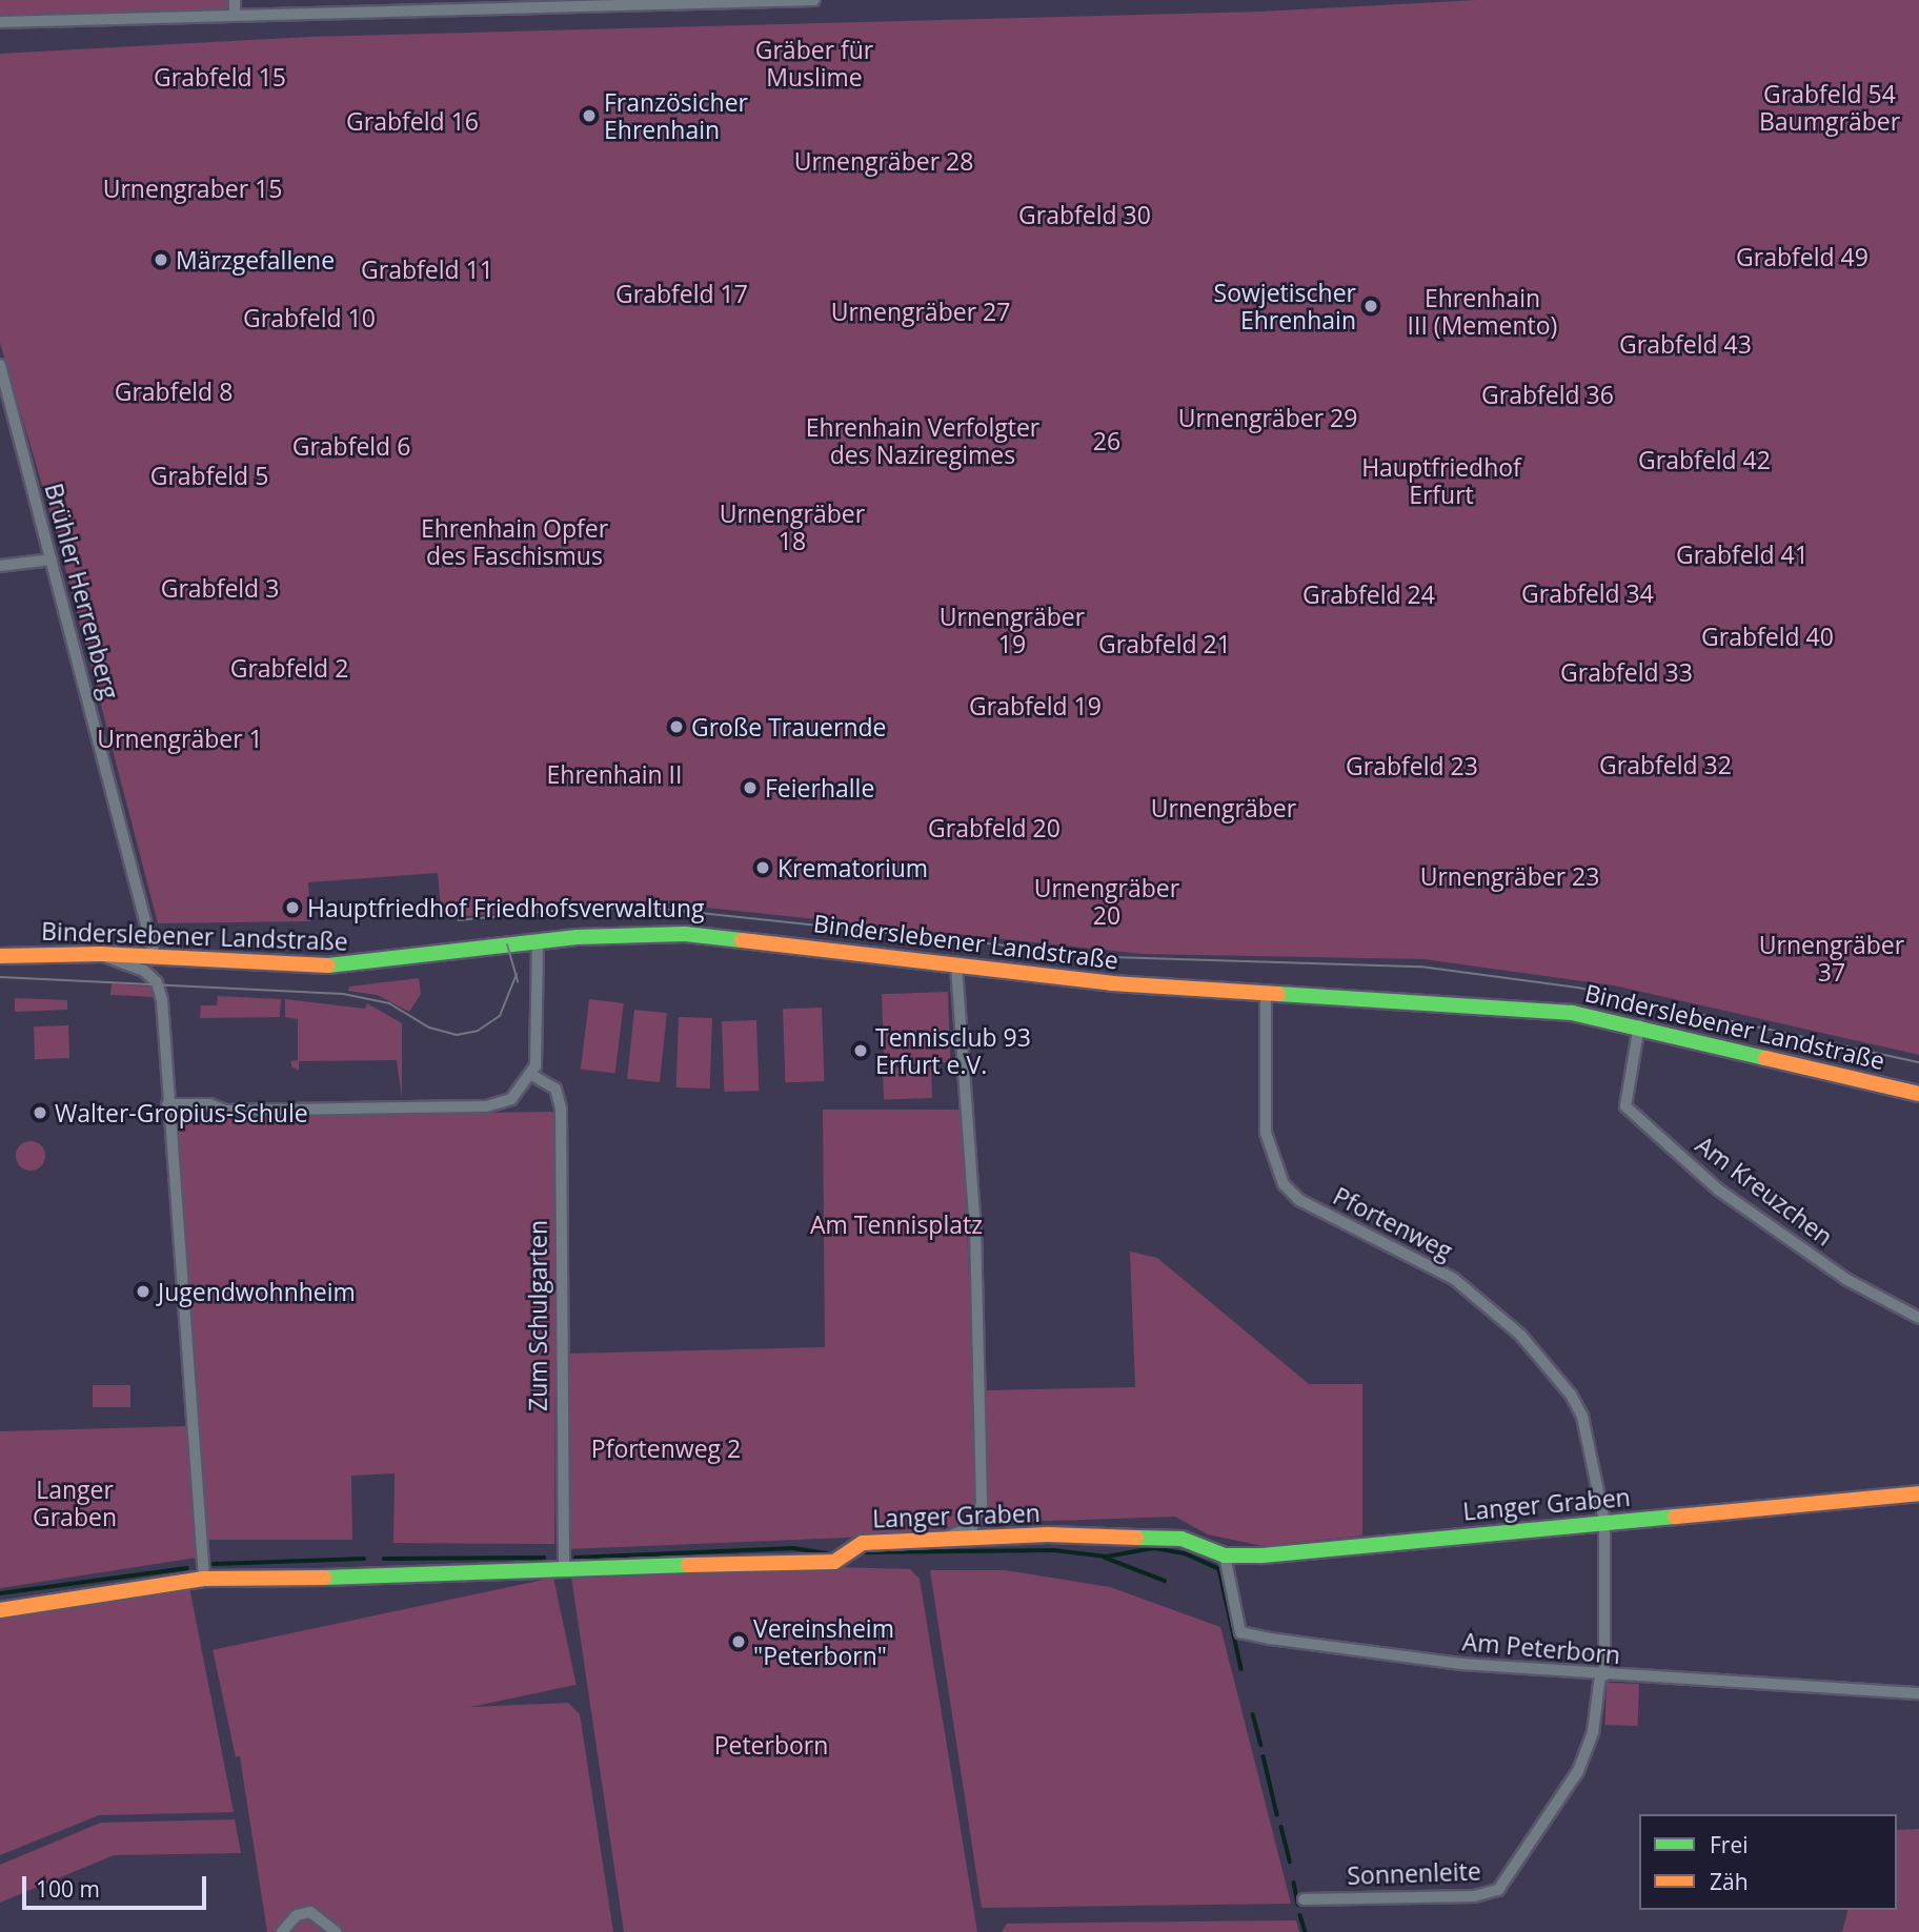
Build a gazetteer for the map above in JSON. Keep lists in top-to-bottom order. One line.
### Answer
{"streets":{"street":["Brühler Herrenberg","Binderslebener Landstraße","Am Kreuzchen","Pfortenweg","Zum Schulgarten","Langer Graben","Am Peterborn","Sonnenleite"]},"crossings":[["Brühler Herrenberg","Binderslebener Landstraße"],["Binderslebener Landstraße","Am Kreuzchen"],["Binderslebener Landstraße","Pfortenweg"],["Pfortenweg","Langer Graben"],["Pfortenweg","Am Peterborn"],["Pfortenweg","Sonnenleite"],["Zum Schulgarten","Langer Graben"],["Langer Graben","Am Peterborn"]],"parks":["Gräber für Muslime","Grabfeld 15","Grabfeld 54 Baumgräber","Grabfeld 16","Urnengräber 28","Urnengraber 15","Grabfeld 30","Grabfeld 49","Grabfeld 11","Grabfeld 17","Ehrenhain III (Memento)","Urnengräber 27","Grabfeld 10","Grabfeld 43","Grabfeld 8","Grabfeld 36","Urnengräber 29","Ehrenhain Verfolgter des Naziregimes","26","Grabfeld 6","Grabfeld 42","Hauptfriedhof Erfurt","Grabfeld 5","Urnengräber 18","Ehrenhain Opfer des Faschismus","Grabfeld 41","Grabfeld 3","Grabfeld 34","Grabfeld 24","Urnengräber 19","Grabfeld 40","Grabfeld 21","Grabfeld 2","Grabfeld 33","Grabfeld 19","Urnengräber 1","Grabfeld 32","Grabfeld 23","Ehrenhain II","Urnengräber","Grabfeld 20","Urnengräber 23","Urnengräber 20","Urnengräber 37","Am Tennisplatz","Pfortenweg 2","Langer Graben","Peterborn"],"places":["Französicher Ehrenhain","Märzgefallene","Sowjetischer Ehrenhain","Große Trauernde","Feierhalle","Krematorium","Hauptfriedhof Friedhofsverwaltung","Tennisclub 93 Erfurt e.V.","Walter-Gropius-Schule","Jugendwohnheim","Vereinsheim \"Peterborn\""],"legend":["Frei","Zäh"],"scale_bar":"100 m"}
